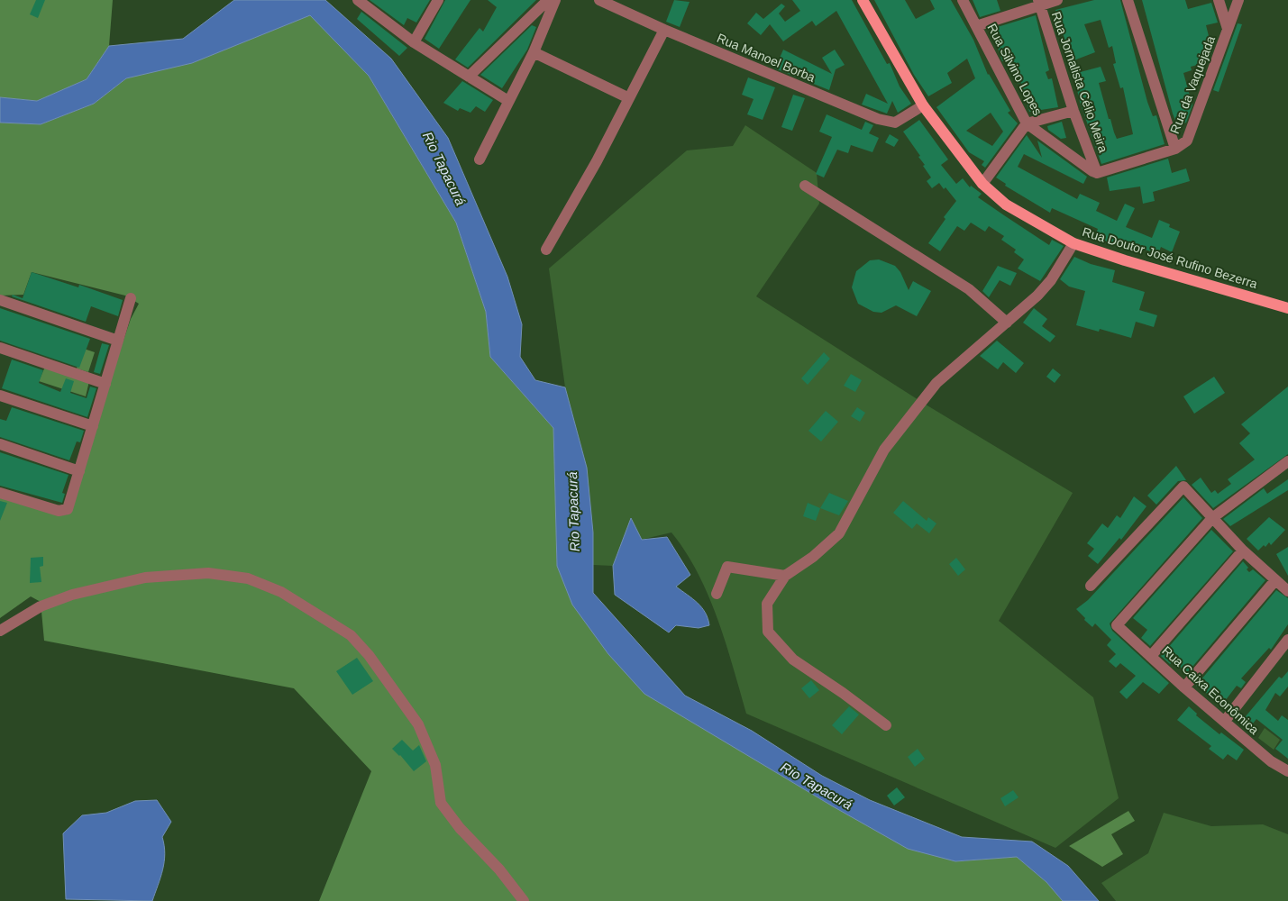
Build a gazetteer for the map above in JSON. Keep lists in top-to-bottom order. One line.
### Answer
{"streets":{"main road":["Rua Doutor José Rufino Bezerra"],"street":["Rua Manoel Borba","Rua Silvino Lopes","Rua Jornalista Célio Meira","Rua da Vaquejada","Rua Caixa Econômica"]},"crossings":[["Rua Manoel Borba","Rua Doutor José Rufino Bezerra"],["Rua Silvino Lopes","Rua Jornalista Célio Meira"],["Rua Silvino Lopes","Rua da Vaquejada"],["Rua Jornalista Célio Meira","Rua da Vaquejada"]],"water":["Rio Tapacurá"]}
